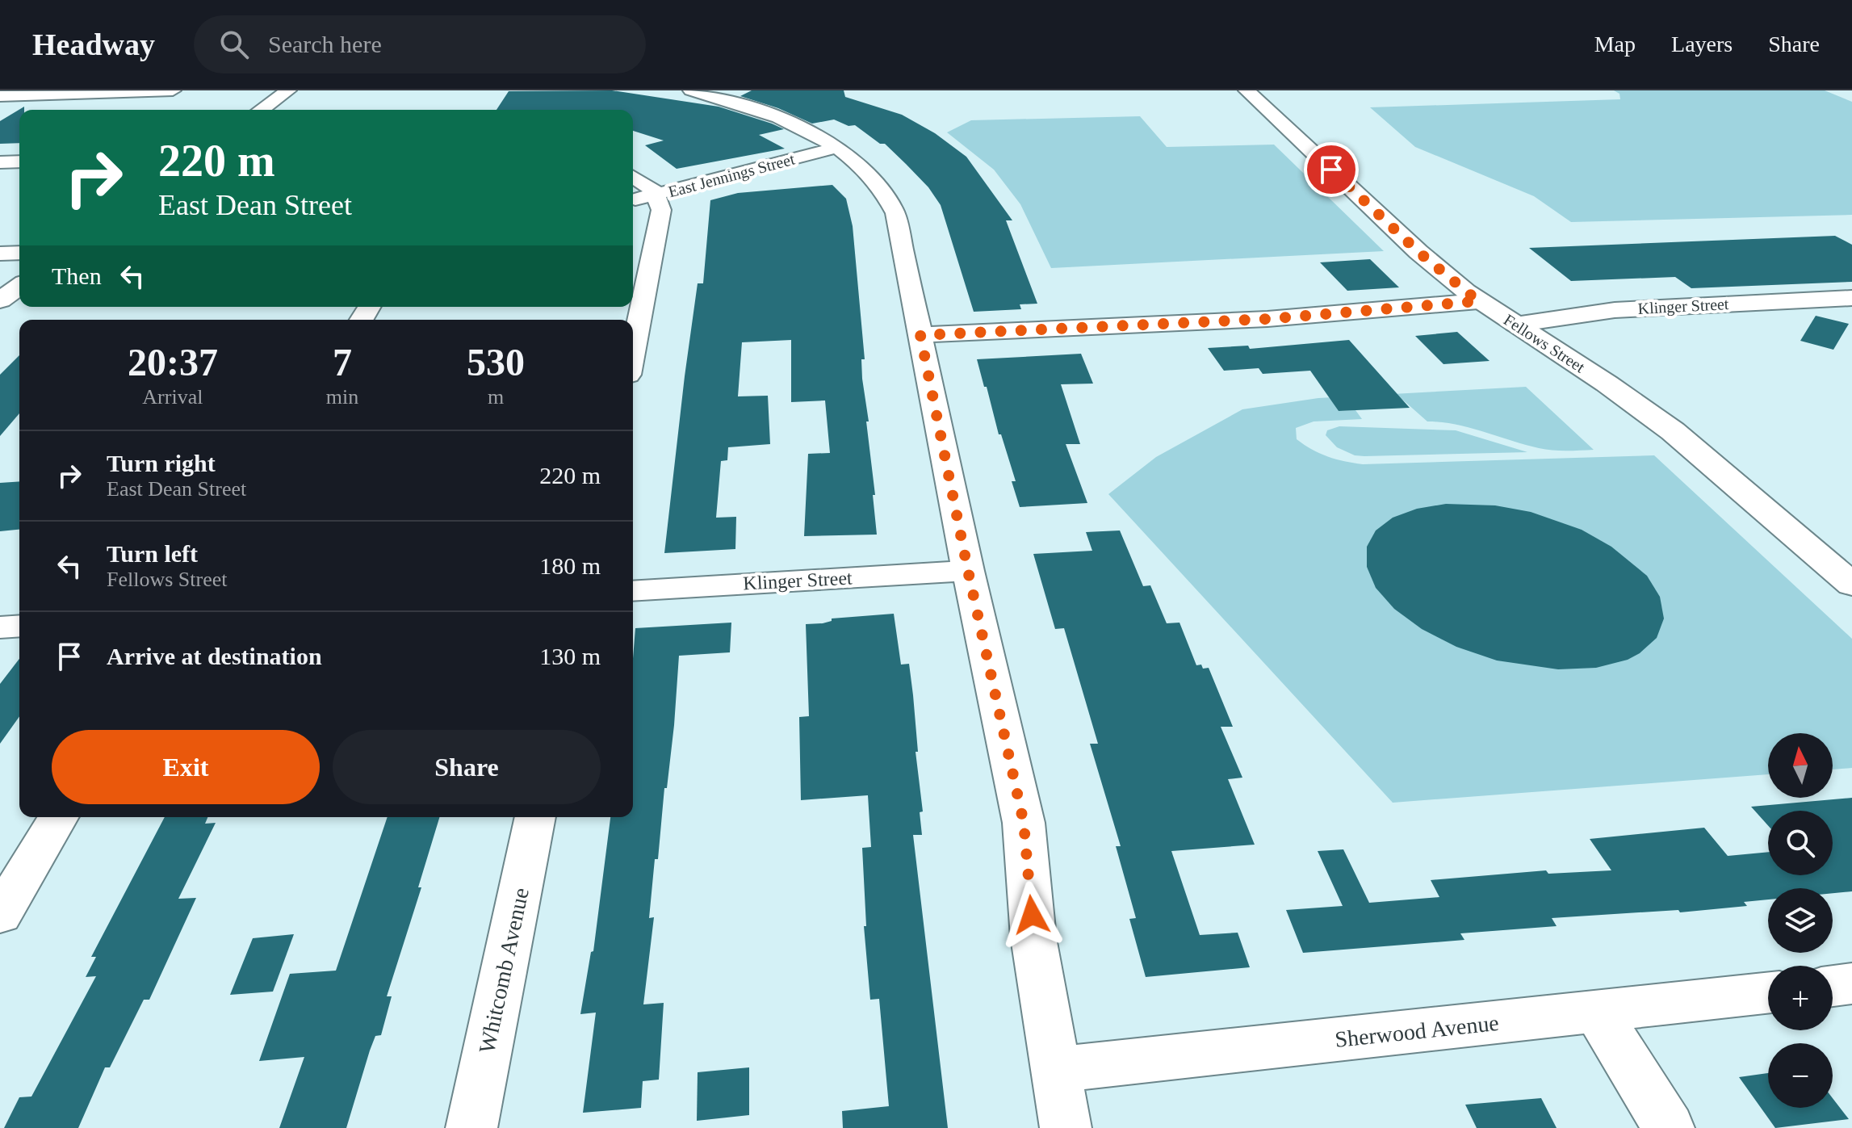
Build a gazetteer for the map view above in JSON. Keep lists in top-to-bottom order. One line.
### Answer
{"streets":{"street":["East Jennings Street","Klinger Street","Fellows Street","Whitcomb Avenue","Sherwood Avenue"]},"crossings":[["Klinger Street","Fellows Street"]],"north":"top","page":{"header":"Headway","search":"Search here","nav":["Map","Layers","Share"],"turn":["220 m","East Dean Street"],"then":"Then","eta":["20:37","Arrival","7","min","530","m"],"list":[{"name":"Turn right","note":"East Dean Street","value":"220 m"},{"name":"Turn left","note":"Fellows Street","value":"180 m"},{"name":"Arrive at destination","value":"130 m"}],"buttons":["Exit","Share"],"map_buttons":["+","−"]}}
